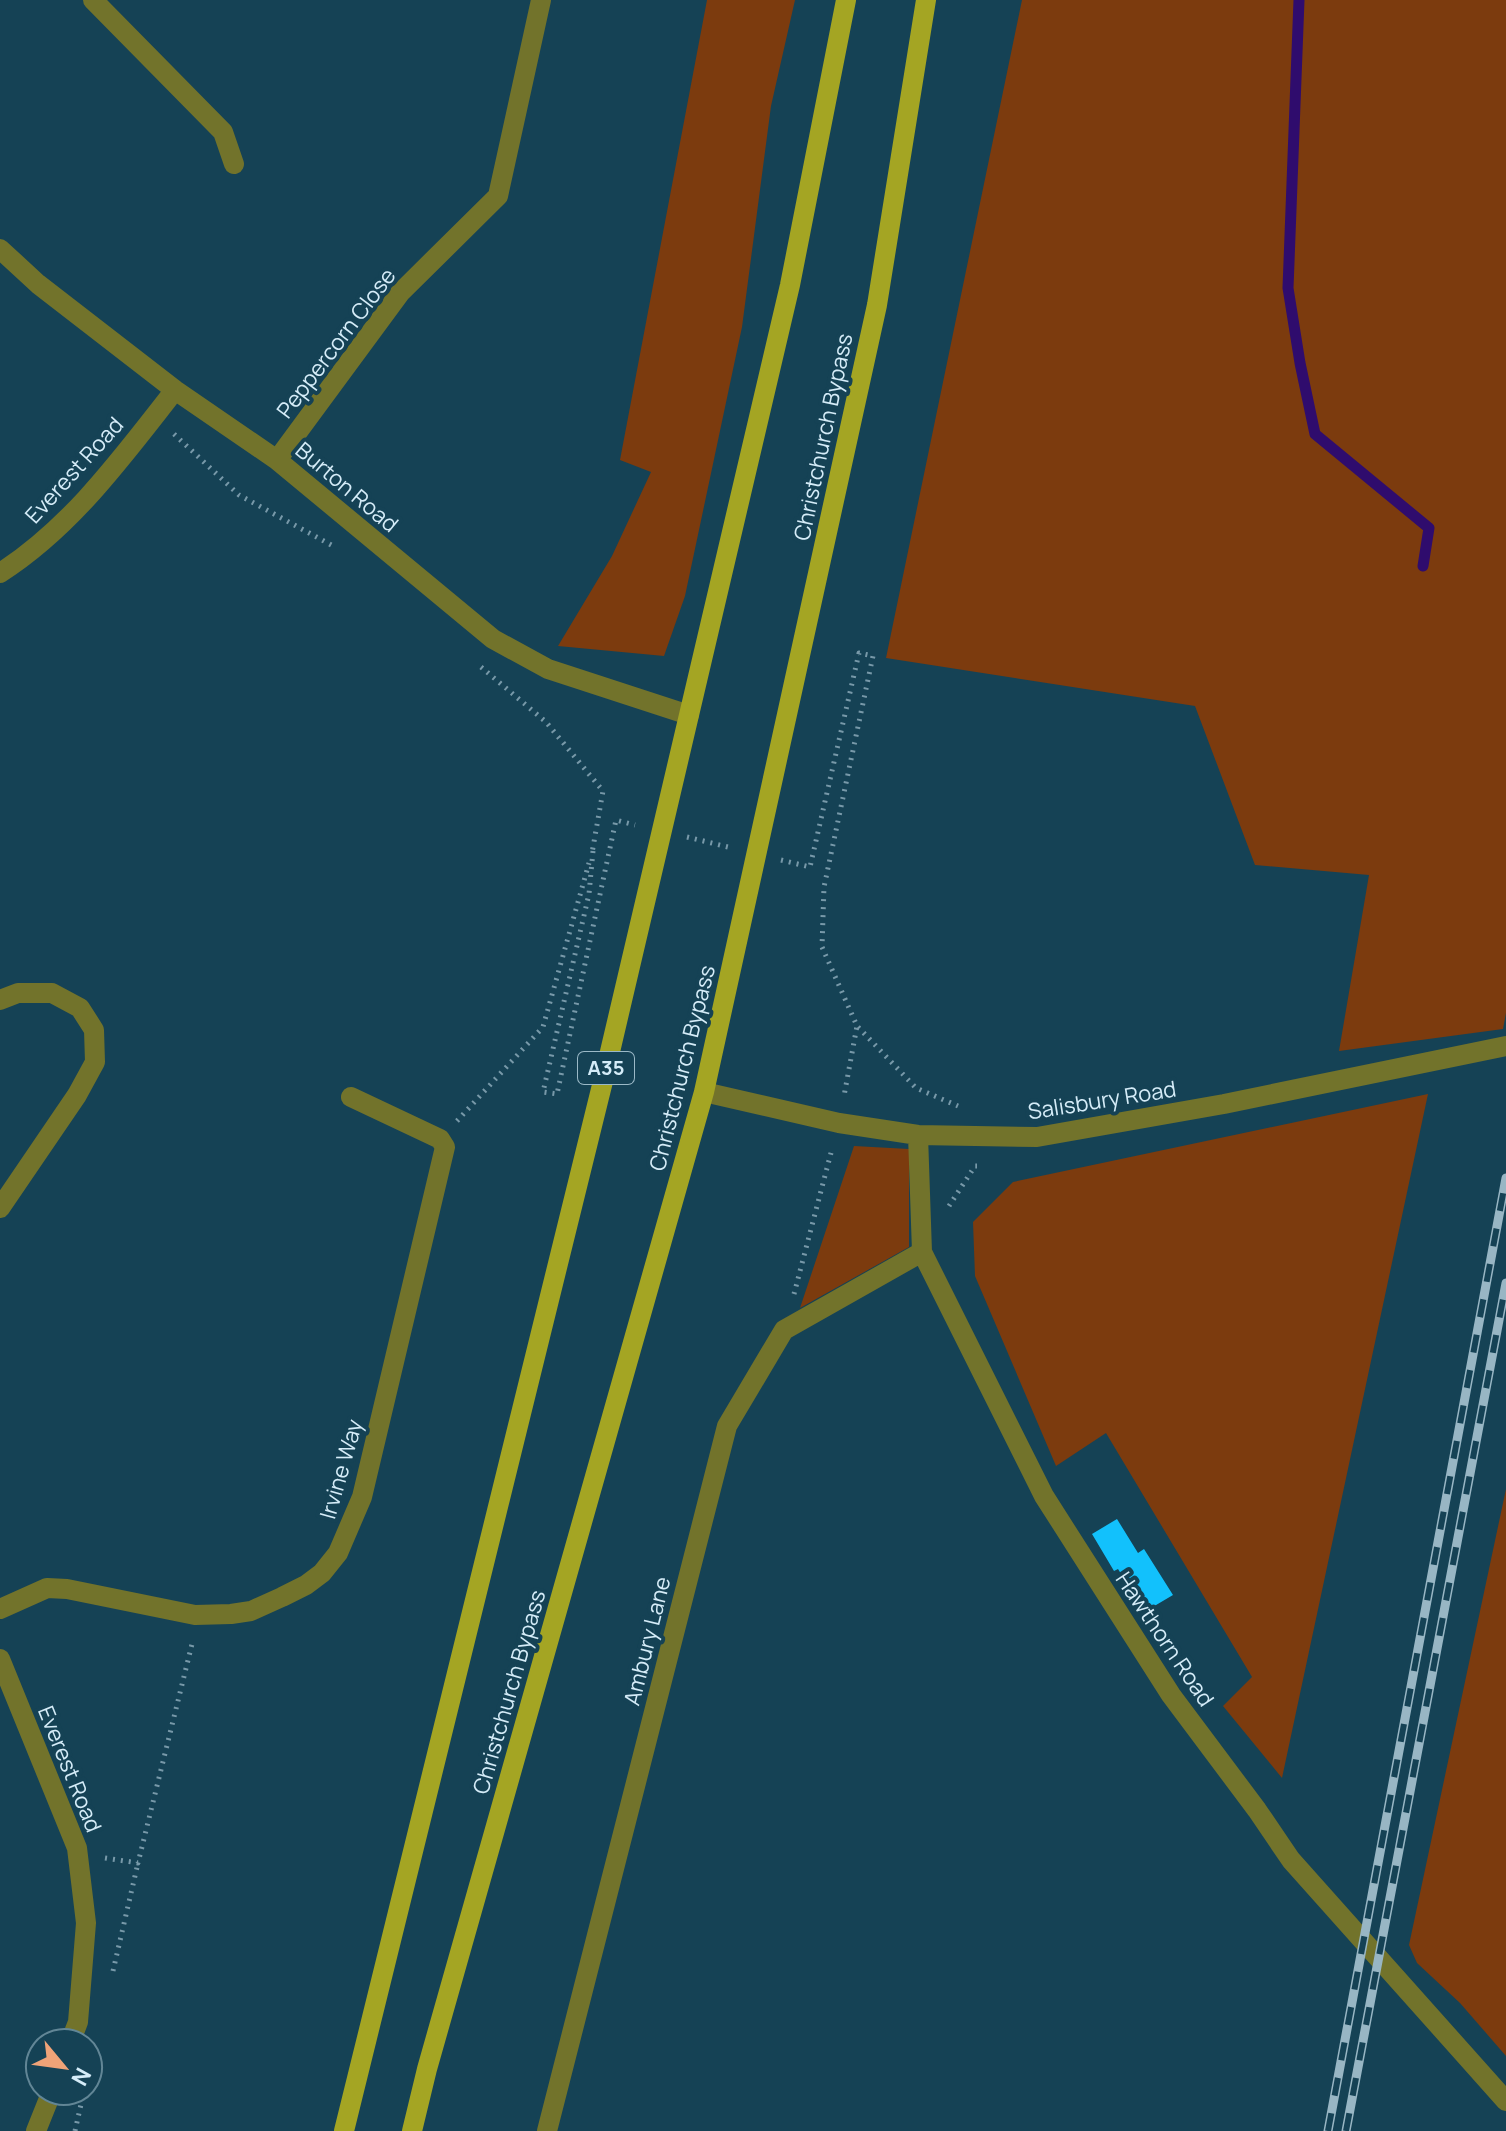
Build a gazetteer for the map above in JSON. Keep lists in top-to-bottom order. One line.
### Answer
{"streets":{"main road":["Christchurch Bypass","A35"],"street":["Peppercorn Close","Everest Road","Burton Road","Salisbury Road","Irvine Way","Hawthorn Road","Ambury Lane"]},"crossings":[["Peppercorn Close","Burton Road"],["Christchurch Bypass","Salisbury Road"],["Everest Road","Burton Road"],["Burton Road","A35"],["Salisbury Road","Hawthorn Road"],["Hawthorn Road","Ambury Lane"]],"north":"bottom right"}
